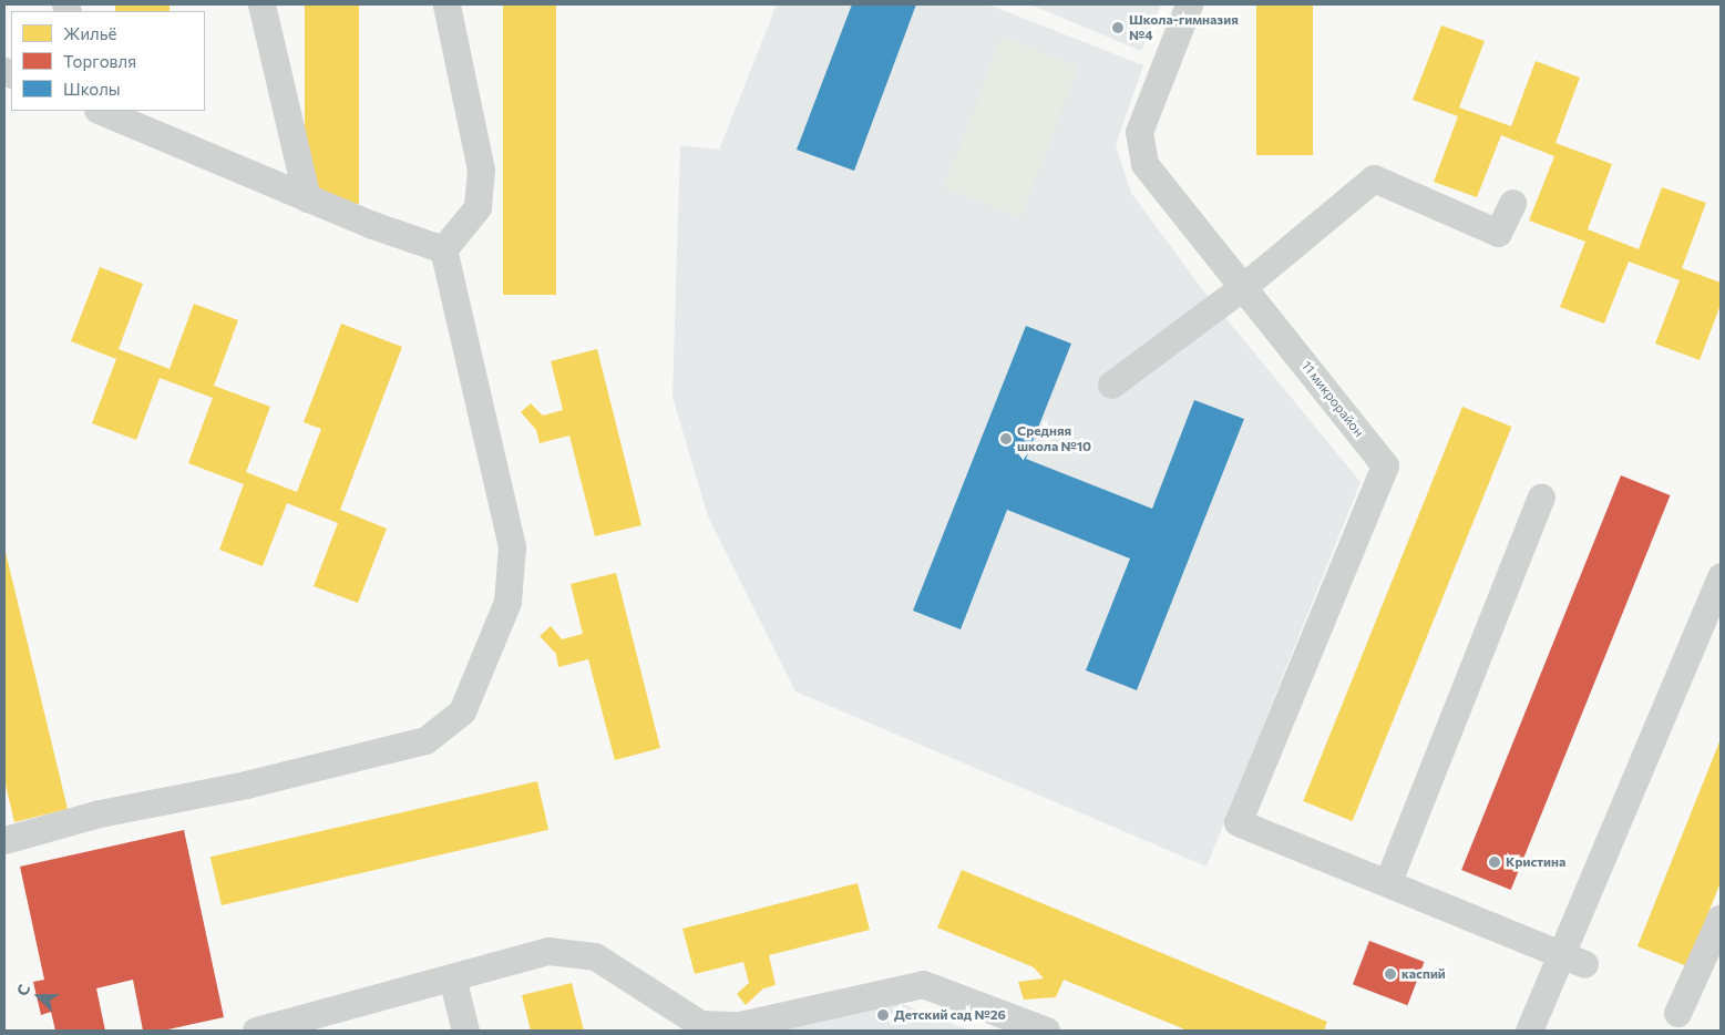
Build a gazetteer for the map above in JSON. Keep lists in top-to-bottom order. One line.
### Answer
{"streets":{"lane":["11 микрорайон"]},"places":["Школа-гимназия №4","Средняя школа №10","Кристина","каспий","Детский сад №26"],"legend":["Жильё","Торговля","Школы"],"north":"left"}
